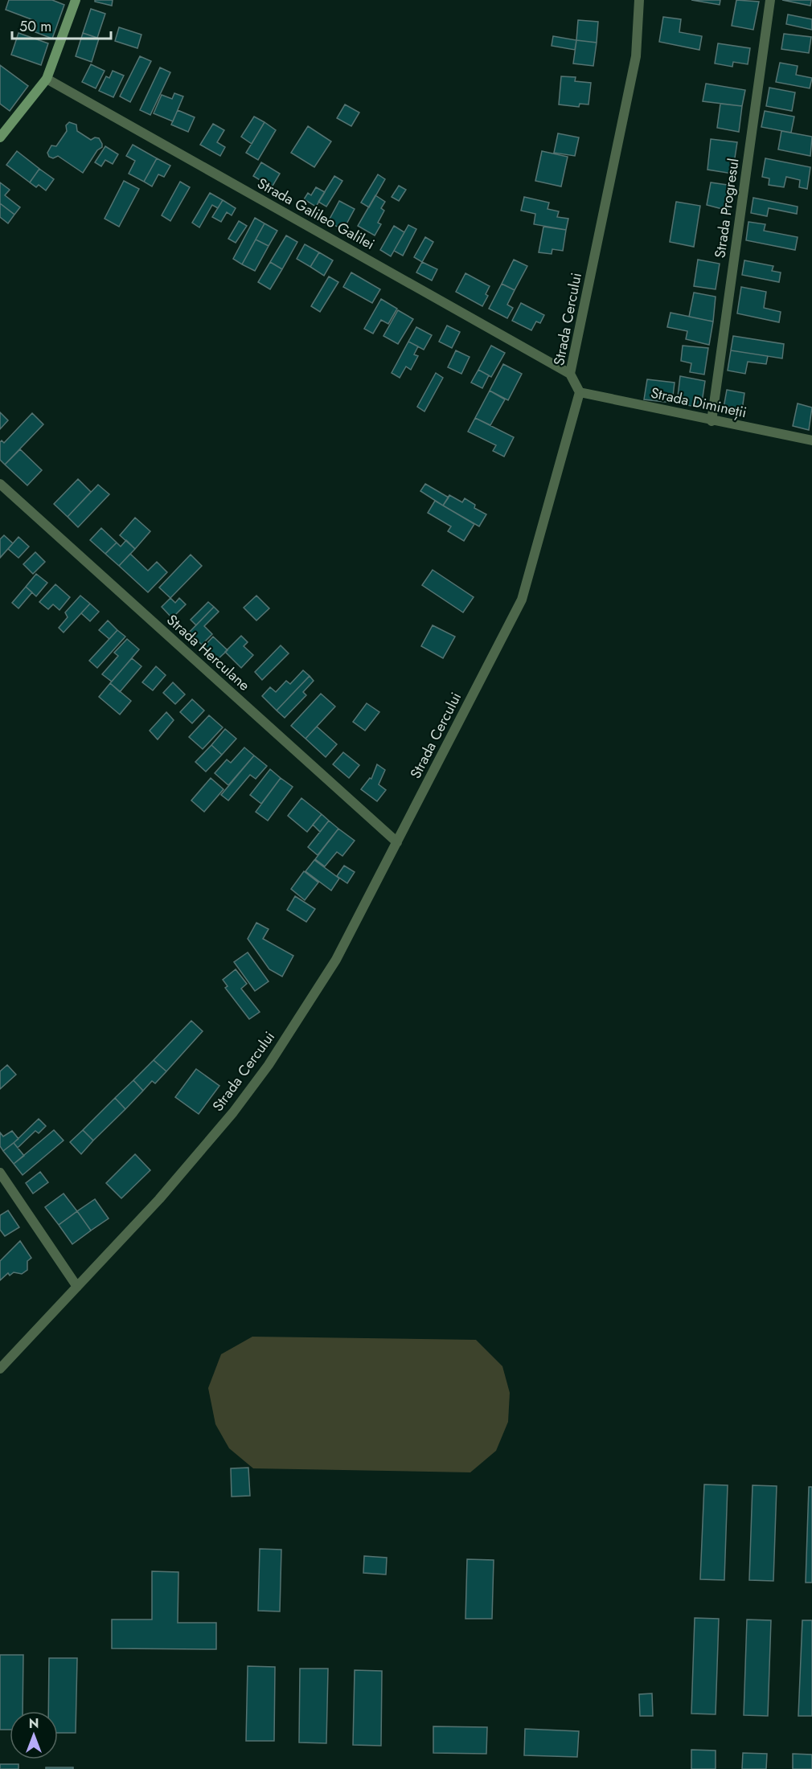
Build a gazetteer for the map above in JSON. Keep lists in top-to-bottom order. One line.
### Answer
{"streets":{"street":["Strada Progresul","Strada Galileo Galilei","Strada Cercului","Strada Dimineții","Strada Herculane"]},"crossings":[["Strada Progresul","Strada Dimineții"],["Strada Galileo Galilei","Strada Cercului"],["Strada Cercului","Strada Dimineții"],["Strada Cercului","Strada Herculane"]],"scale_bar":"50 m","north":"top"}
